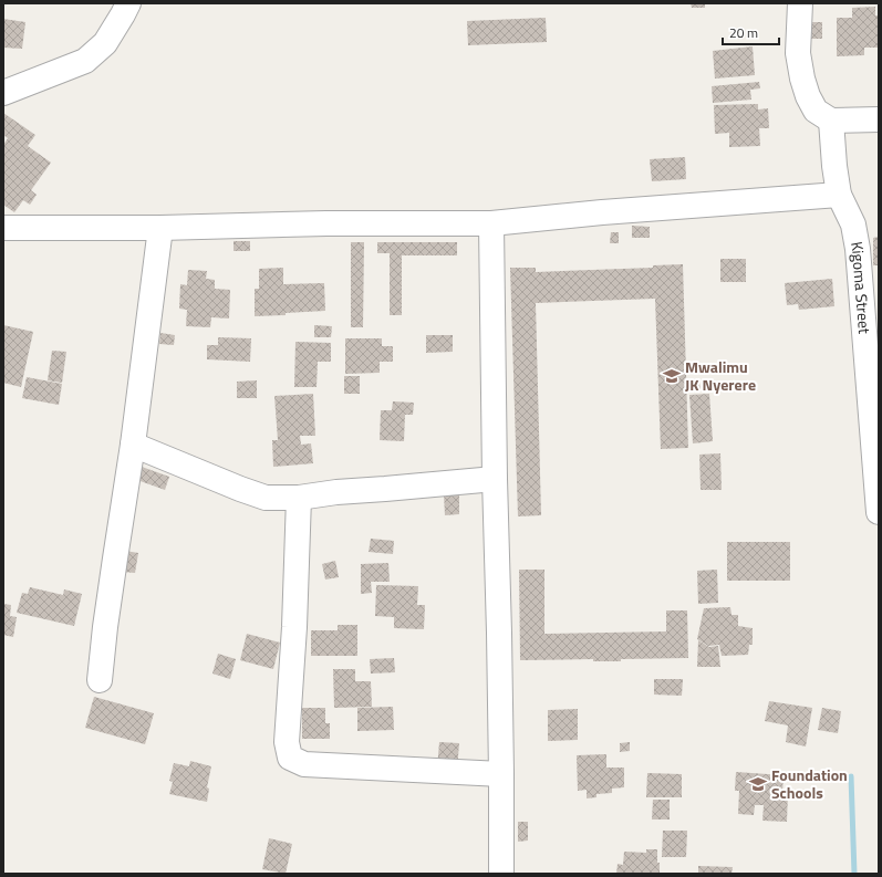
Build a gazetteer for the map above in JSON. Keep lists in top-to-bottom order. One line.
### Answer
{"streets":{"street":["Kigoma Street"]},"places":{"school or university":["Mwalimu JK Nyerere","Foundation Schools"]},"scale_bar":"20 m"}
